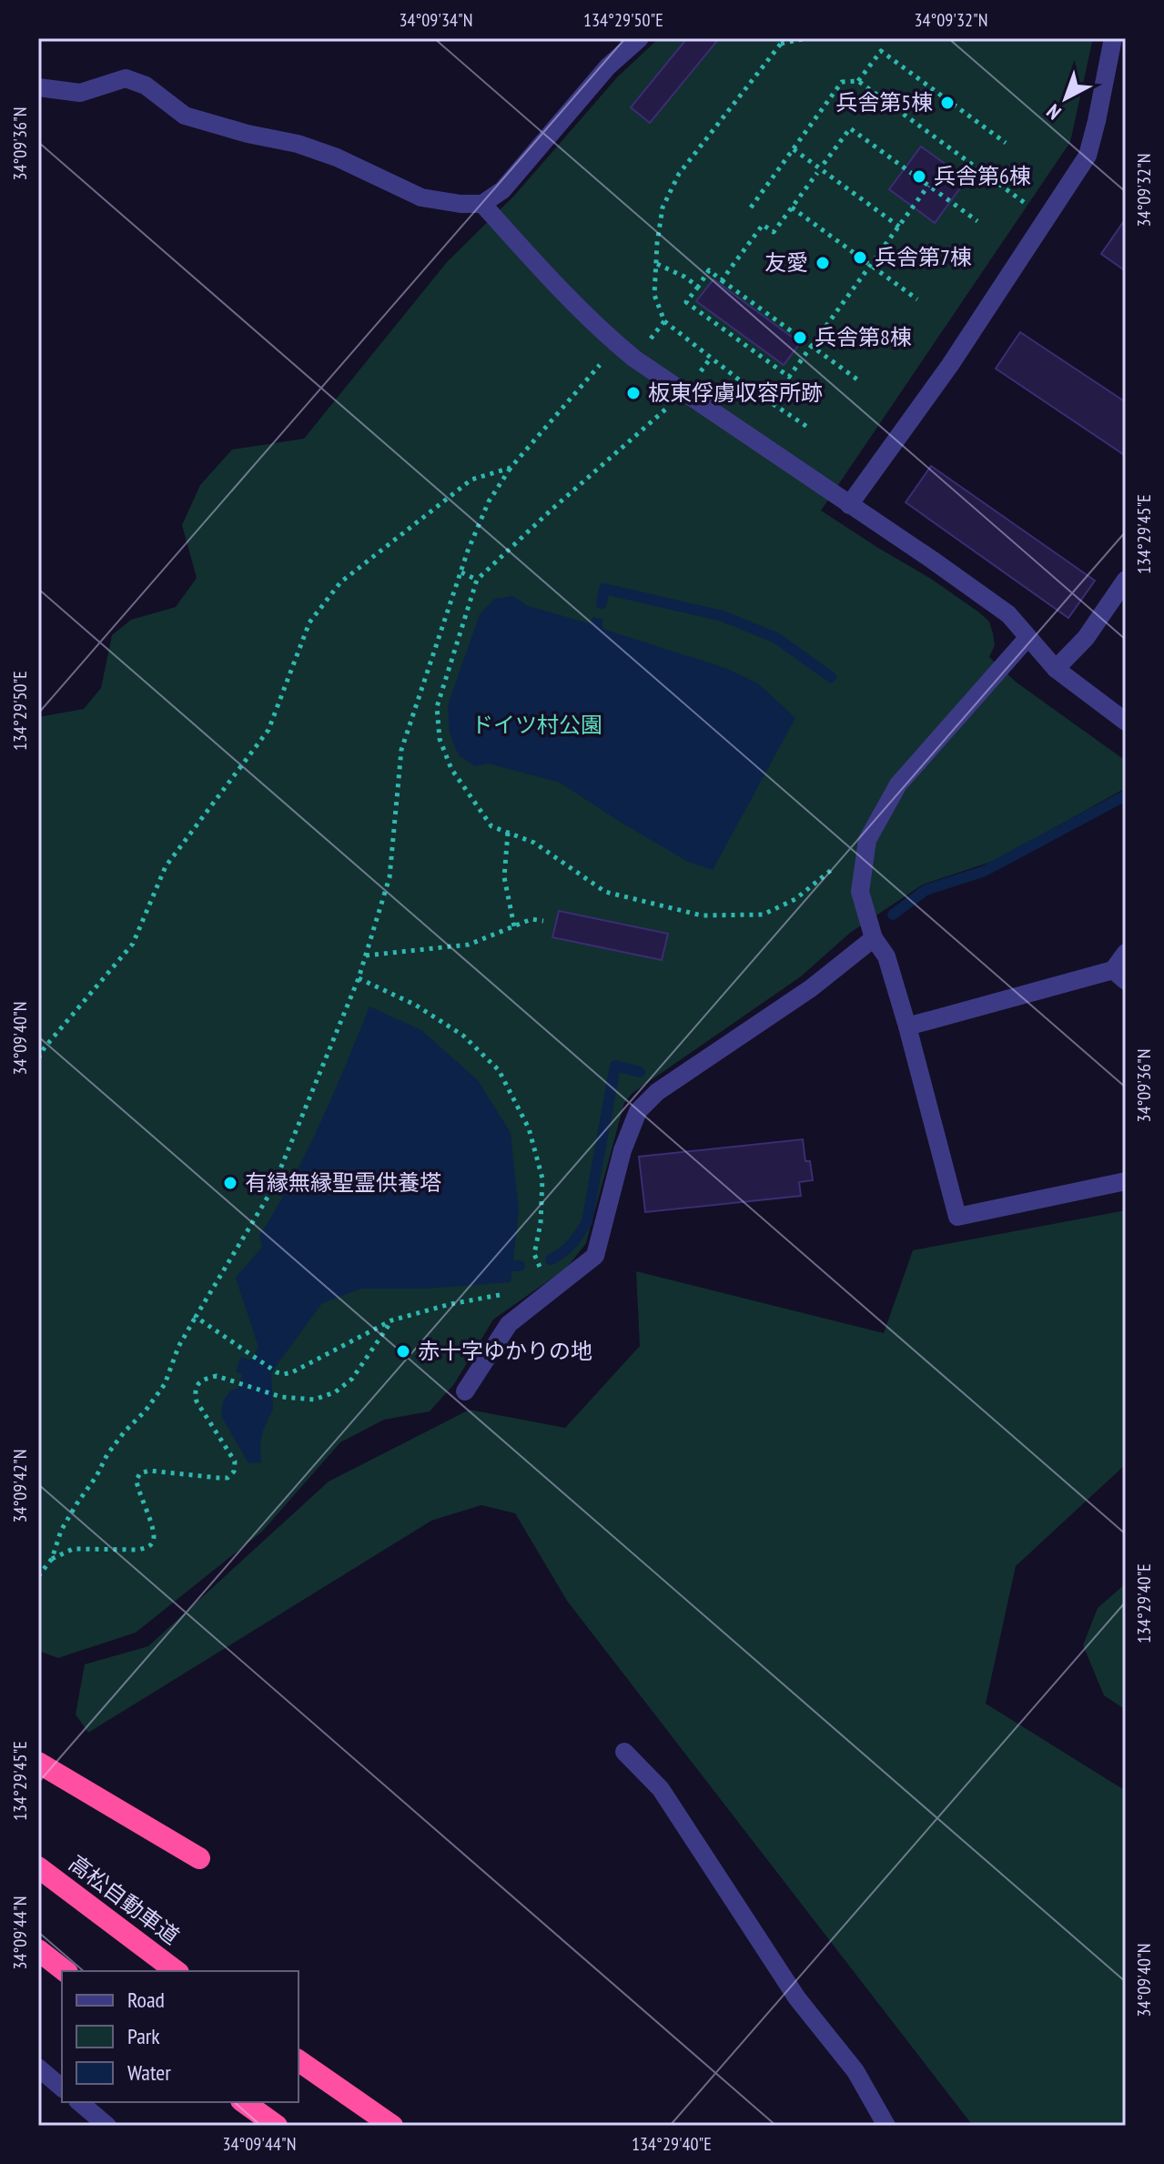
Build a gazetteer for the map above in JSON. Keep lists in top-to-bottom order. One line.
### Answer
{"streets":{"highway":["高松自動車道"]},"parks":["ドイツ村公園"],"places":["兵舎第5棟","兵舎第6棟","兵舎第7棟","友愛","兵舎第8棟","板東俘虜収容所跡","有縁無縁聖霊供養塔","赤十字ゆかりの地"],"legend":["Road","Park","Water"],"north":"bottom left","coordinates":["34°09'34\"N","134°29'50\"E","34°09'32\"N","34°09'36\"N","134°29'45\"E","34°09'40\"N","34°09'42\"N","134°29'40\"E","34°09'44\"N"]}
